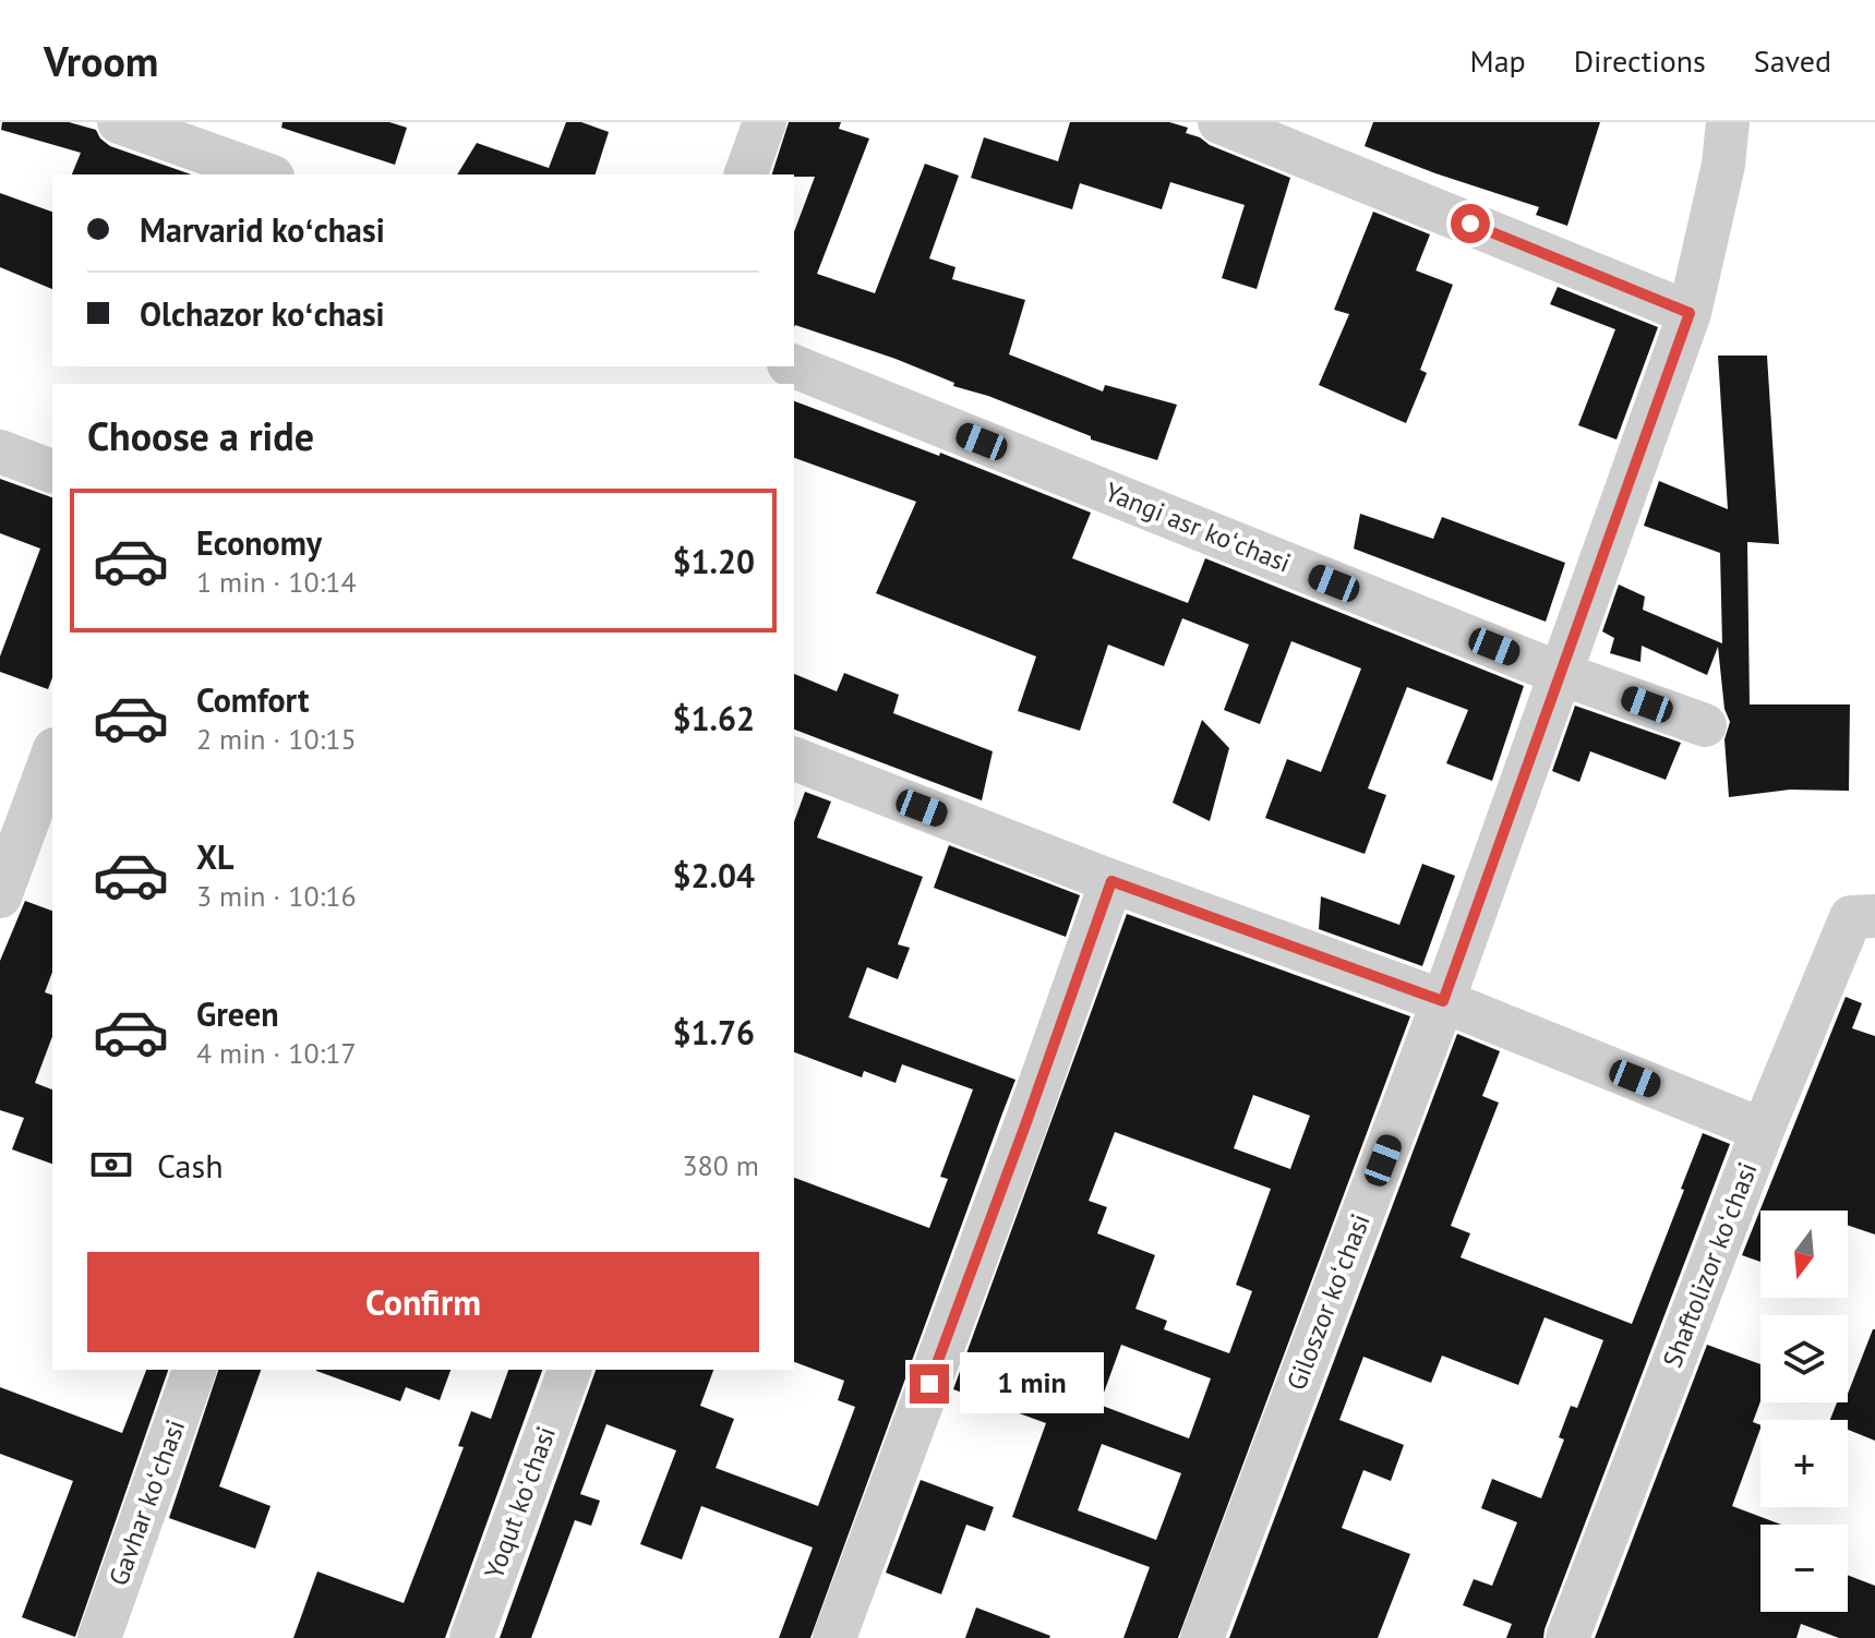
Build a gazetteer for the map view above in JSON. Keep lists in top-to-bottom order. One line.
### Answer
{"streets":{"street":["Yangi asr koʻchasi","Shaftolizor koʻchasi","Giloszor koʻchasi","Gavhar koʻchasi","Yoqut koʻchasi"]},"crossings":[["Yangi asr koʻchasi","Giloszor koʻchasi"]],"north":"bottom","page":{"header":"Vroom","nav":["Map","Directions","Saved"],"banner":["Marvarid koʻchasi","Olchazor koʻchasi"],"heading":"Choose a ride","list":[{"name":"Economy","note":"1 min · 10:14","value":"$1.20"},{"name":"Comfort","note":"2 min · 10:15","value":"$1.62"},{"name":"XL","note":"3 min · 10:16","value":"$2.04"},{"name":"Green","note":"4 min · 10:17","value":"$1.76"}],"pay":["Cash","380 m"],"map_buttons":["+","−"],"buttons":"Confirm","bubble":"1 min"}}
